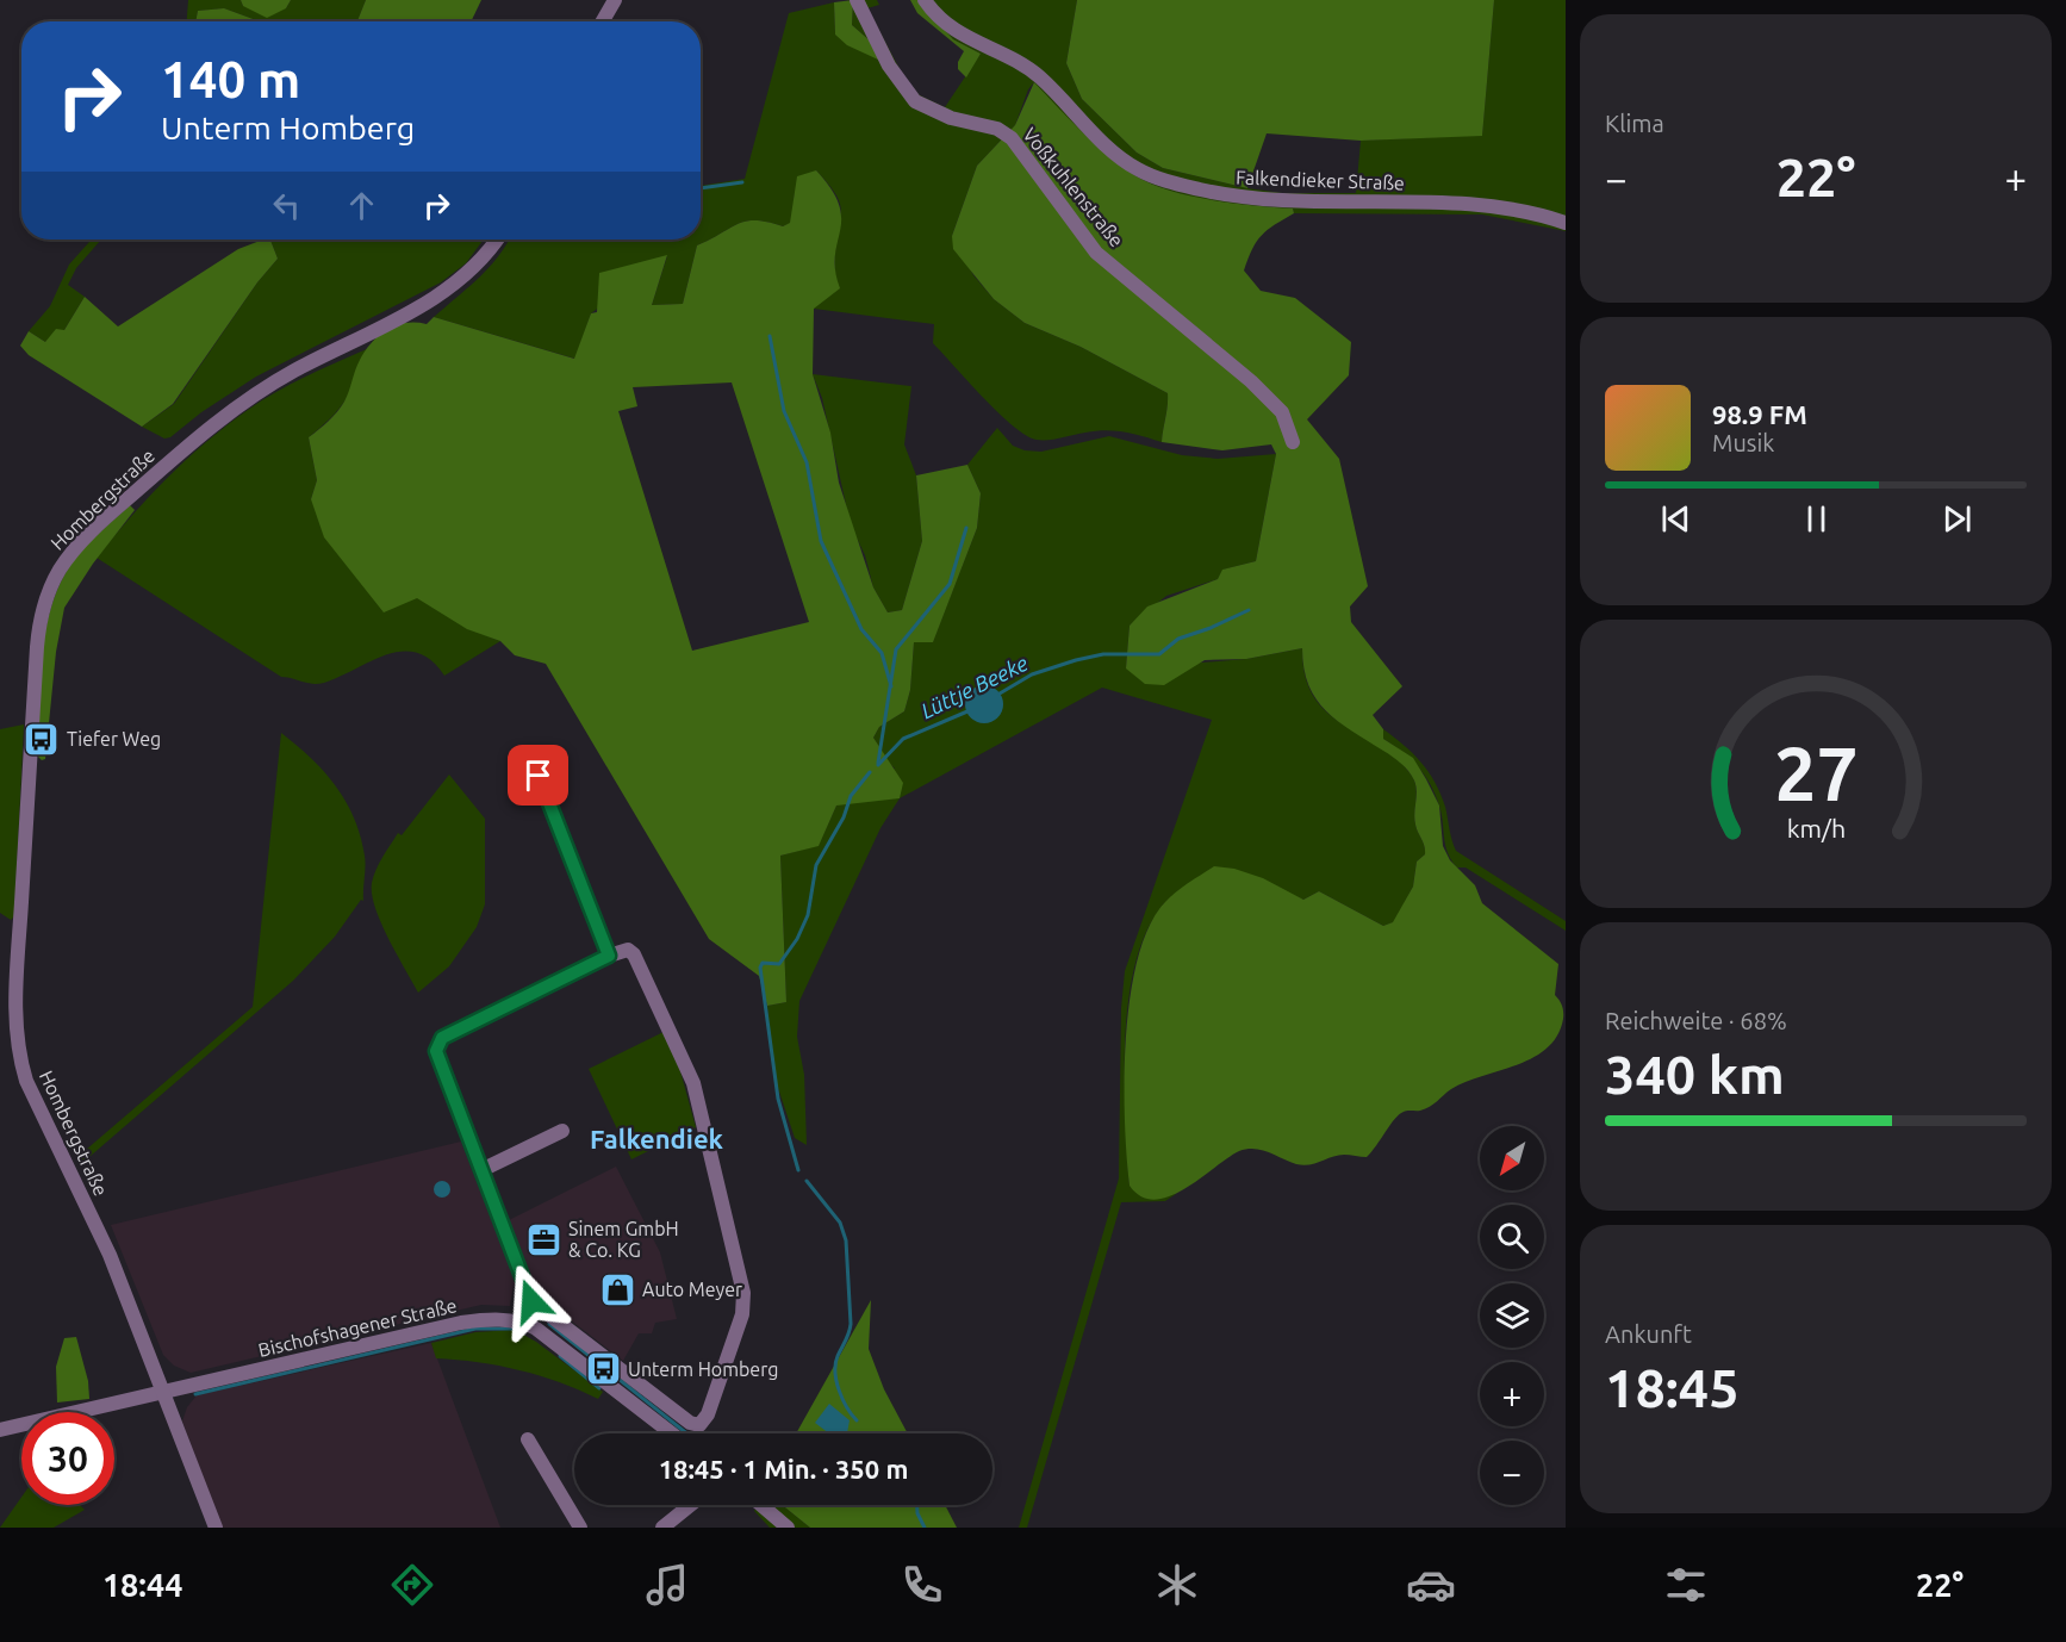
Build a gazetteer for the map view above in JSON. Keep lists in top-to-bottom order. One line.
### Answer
{"streets":{"street":["Falkendieker Straße","Voßkuhlenstraße","Hombergstraße","Bischofshagener Straße"]},"crossings":[["Hombergstraße","Bischofshagener Straße"]],"districts":["Falkendiek"],"water":["Lüttje Beeke"],"places":{"bus stop":["Tiefer Weg","Unterm Homberg"],"office":["Sinem GmbH & Co. KG"],"shop":["Auto Meyer"]},"north":"bottom left","page":{"tile":["Klima",["Reichweite · 68%","340 km"],["Ankunft","18:45"]],"turn":["140 m","Unterm Homberg"],"heat":["−","22°","+"],"song":["98.9 FM","Musik"],"map_buttons":["+","−"],"limit":"30","trip":"18:45 · 1 Min. · 350 m","tabs":["18:44","22°"],"gauge":["27","km/h"]}}
